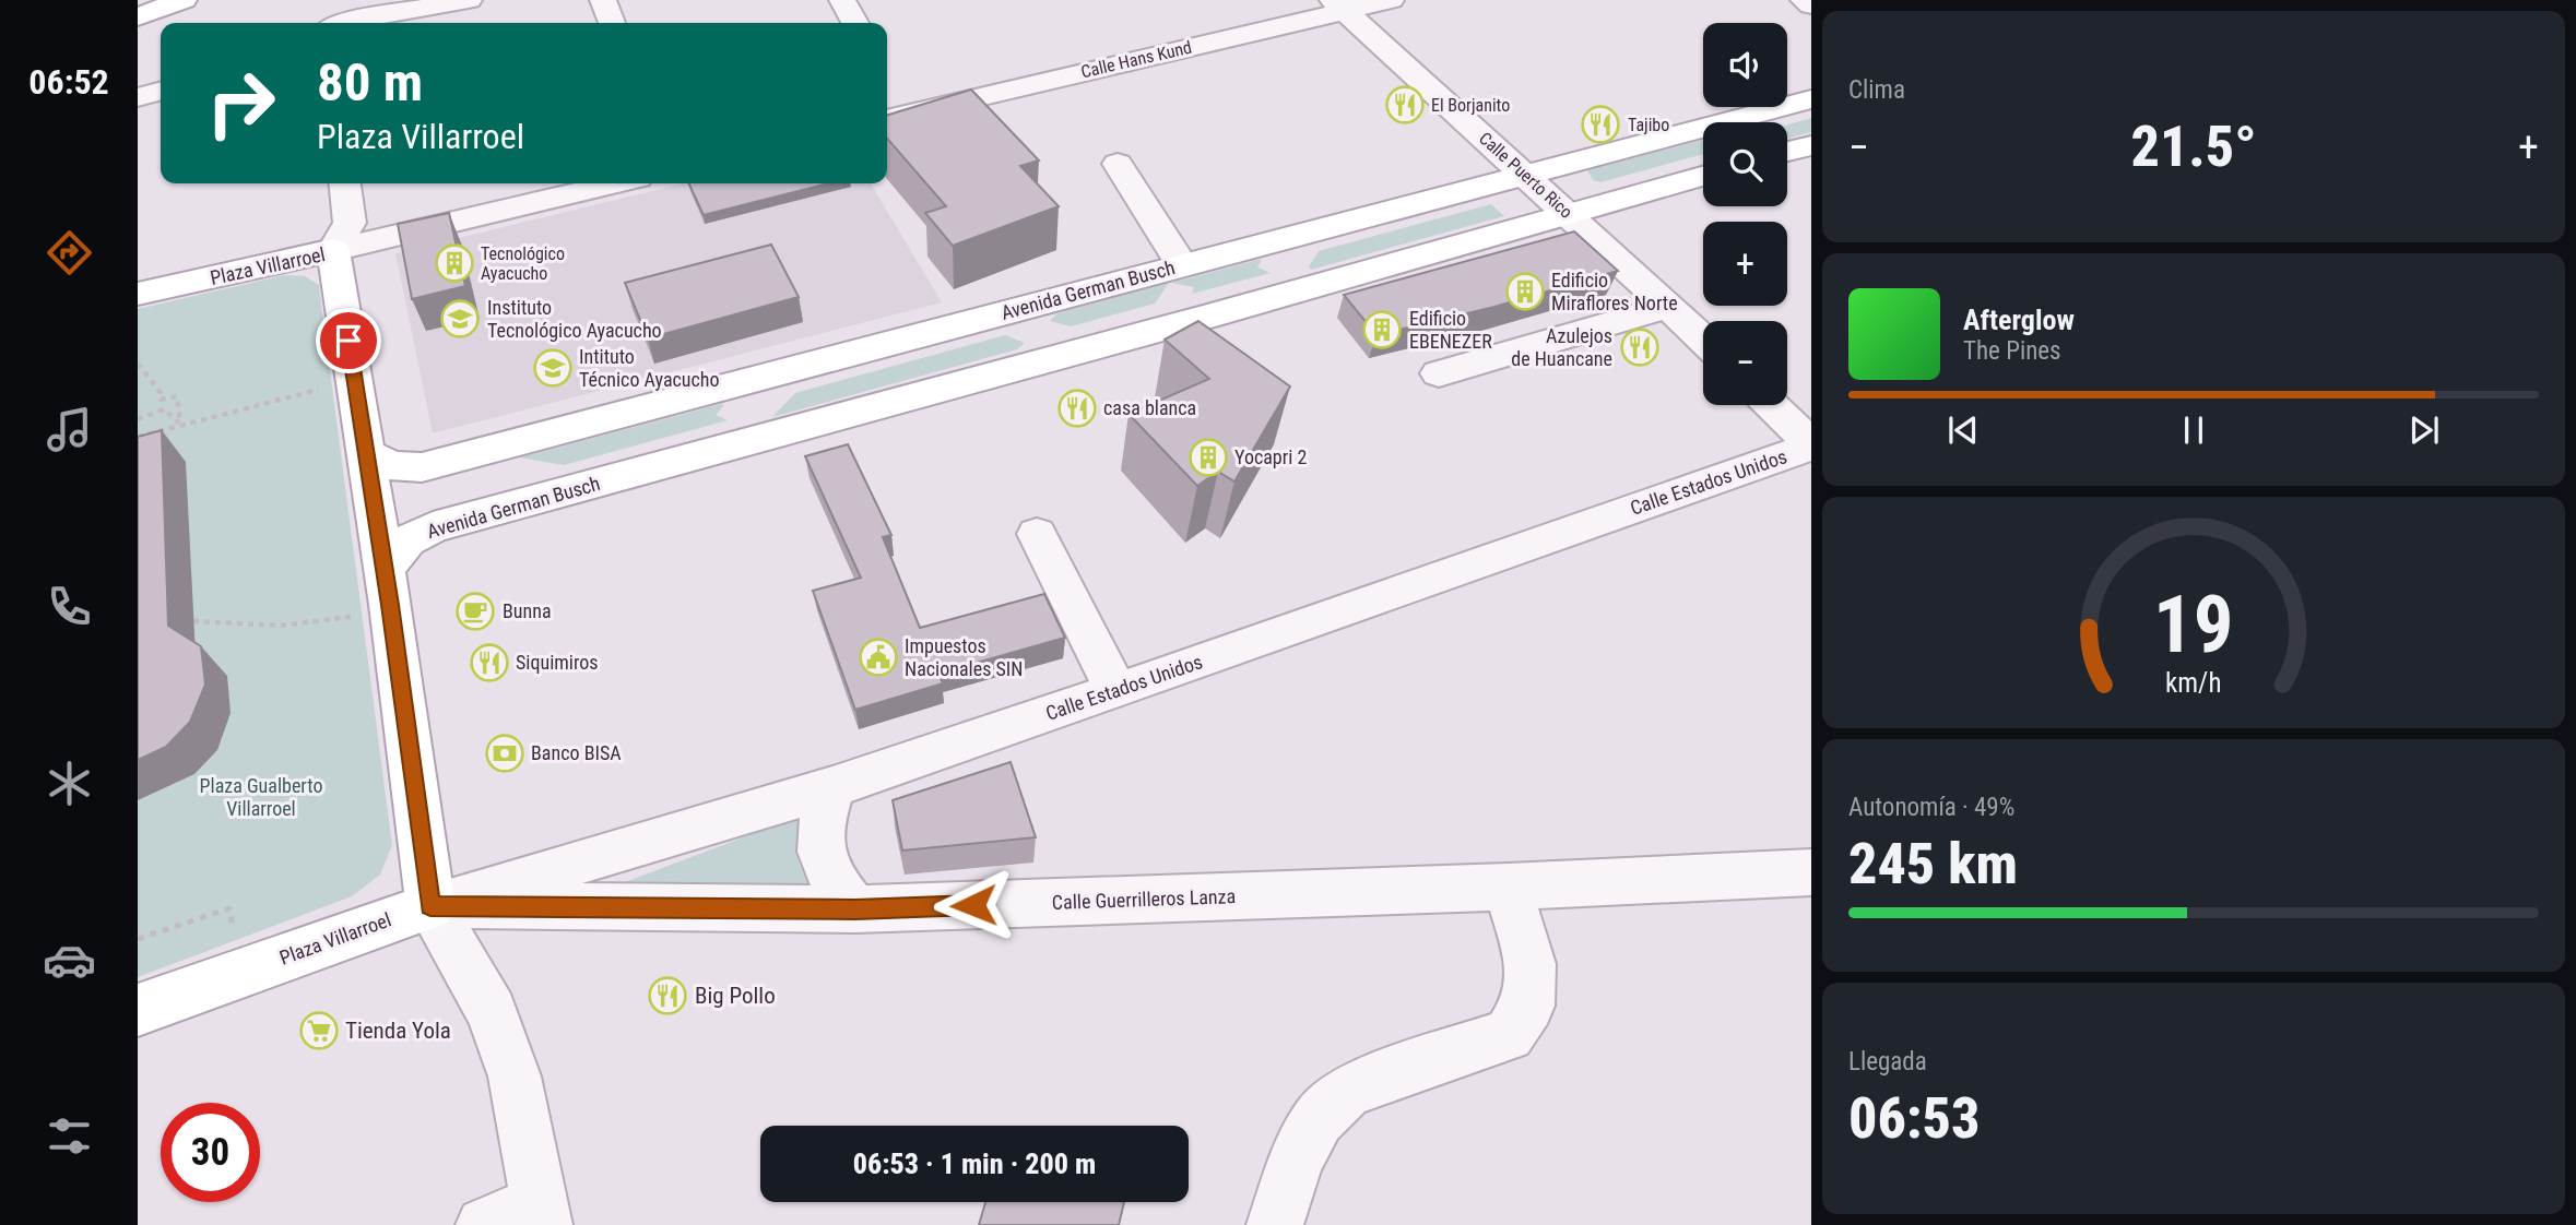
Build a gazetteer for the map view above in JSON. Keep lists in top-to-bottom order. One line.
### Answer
{"streets":{"main road":["Plaza Villarroel","Avenida German Busch"],"street":["Calle Hans Kund","Calle Puerto Rico","Calle Estados Unidos","Calle Guerrilleros Lanza"]},"crossings":[["Calle Hans Kund","Calle Puerto Rico"],["Calle Puerto Rico","Avenida German Busch"],["Plaza Villarroel","Avenida German Busch"],["Plaza Villarroel","Calle Estados Unidos"],["Plaza Villarroel","Calle Guerrilleros Lanza"],["Calle Estados Unidos","Calle Guerrilleros Lanza"]],"parks":["Plaza Gualberto Villarroel"],"places":{"restaurant":["El Borjanito","Tajibo","Azulejos de Huancane","casa blanca","Siquimiros","Big Pollo"],"building":["Tecnológico Ayacucho","Edificio Miraflores Norte","Edificio EBENEZER","Yocapri 2"],"school or university":["Instituto Tecnológico Ayacucho","Intituto Técnico Ayacucho"],"cafe":["Bunna"],"public building":["Impuestos Nacionales SIN"],"bank":["Banco BISA"],"supermarket":["Tienda Yola"]},"page":{"tabs":"06:52","tile":["Clima",["Autonomía · 49%","245 km"],["Llegada","06:53"]],"map_buttons":["+","−"],"turn":["80 m","Plaza Villarroel"],"heat":["−","21.5°","+"],"song":["Afterglow","The Pines"],"limit":"30","trip":"06:53 · 1 min · 200 m","gauge":["19","km/h"]}}
